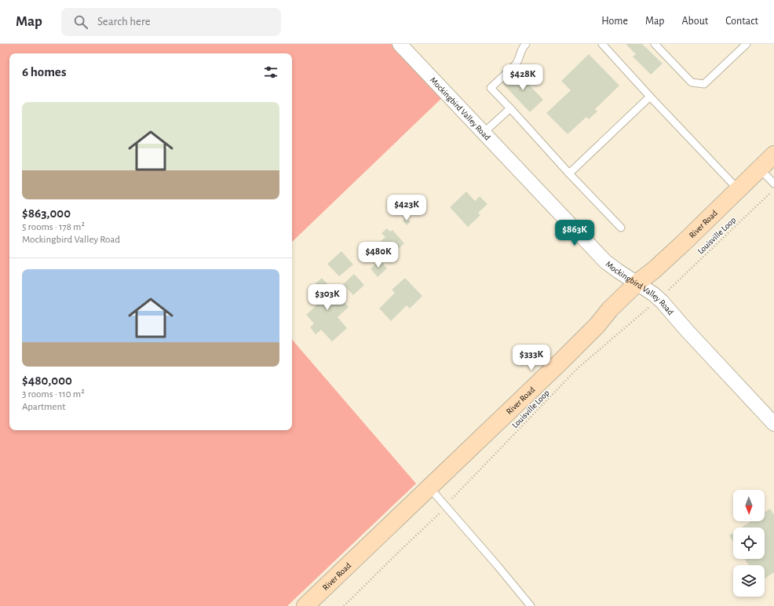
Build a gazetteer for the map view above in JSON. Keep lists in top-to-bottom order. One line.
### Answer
{"streets":{"street":["Mockingbird Valley Road","River Road"],"path":["Louisville Loop"]},"crossings":[["Mockingbird Valley Road","River Road"],["Mockingbird Valley Road","Louisville Loop"]],"north":"bottom","page":{"header":"Map","search":"Search here","nav":["Home","Map","About","Contact"],"heading":"6 homes","price":["$428K","$423K","$863K","$480K","$303K","$333K"],"list":[{"name":"$863,000","note":"5 rooms · 178 m² · Mockingbird Valley Road"},{"name":"$480,000","note":"3 rooms · 110 m² · Apartment"}]}}
